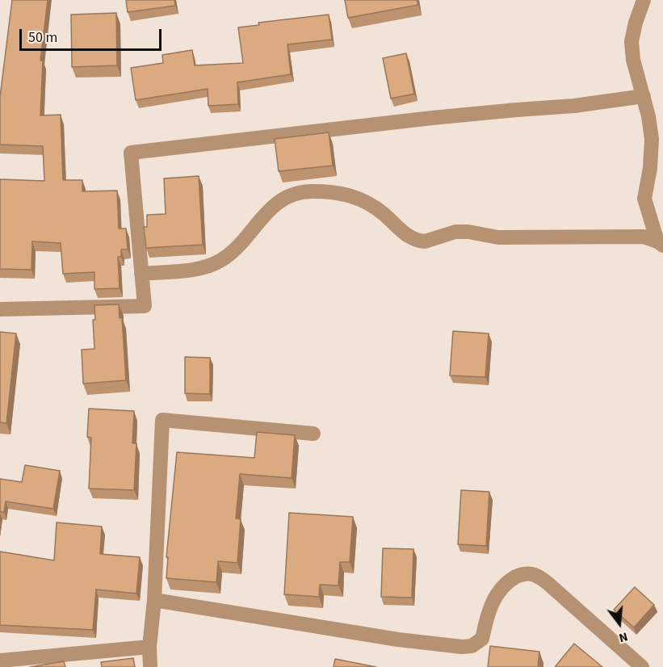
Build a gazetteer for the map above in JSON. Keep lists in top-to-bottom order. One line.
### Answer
{"scale_bar":"50 m","north":"bottom"}
